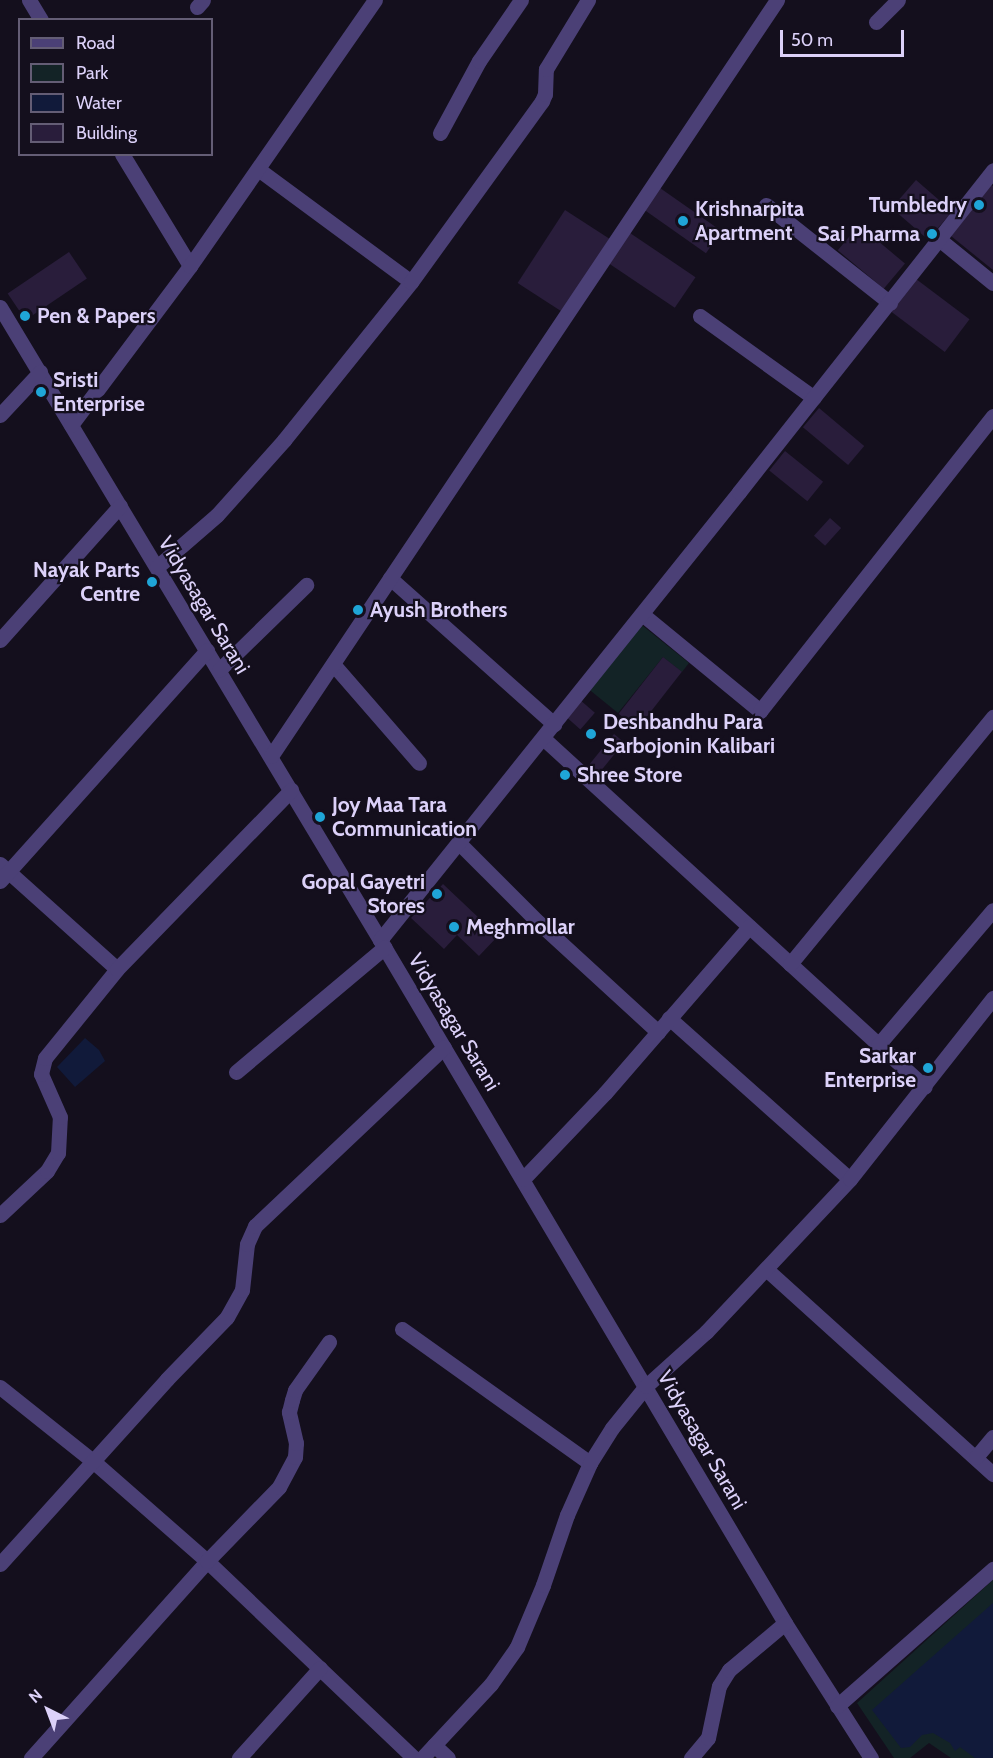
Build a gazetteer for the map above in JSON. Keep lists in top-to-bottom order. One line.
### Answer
{"streets":{"street":["Vidyasagar Sarani"]},"places":["Tumbledry","Krishnarpita Apartment","Sai Pharma","Pen & Papers","Sristi Enterprise","Nayak Parts Centre","Ayush Brothers","Deshbandhu Para Sarbojonin Kalibari","Shree Store","Joy Maa Tara Communication","Gopal Gayetri Stores","Meghmollar","Sarkar Enterprise"],"legend":["Road","Park","Water","Building"],"scale_bar":"50 m","north":"top left"}
